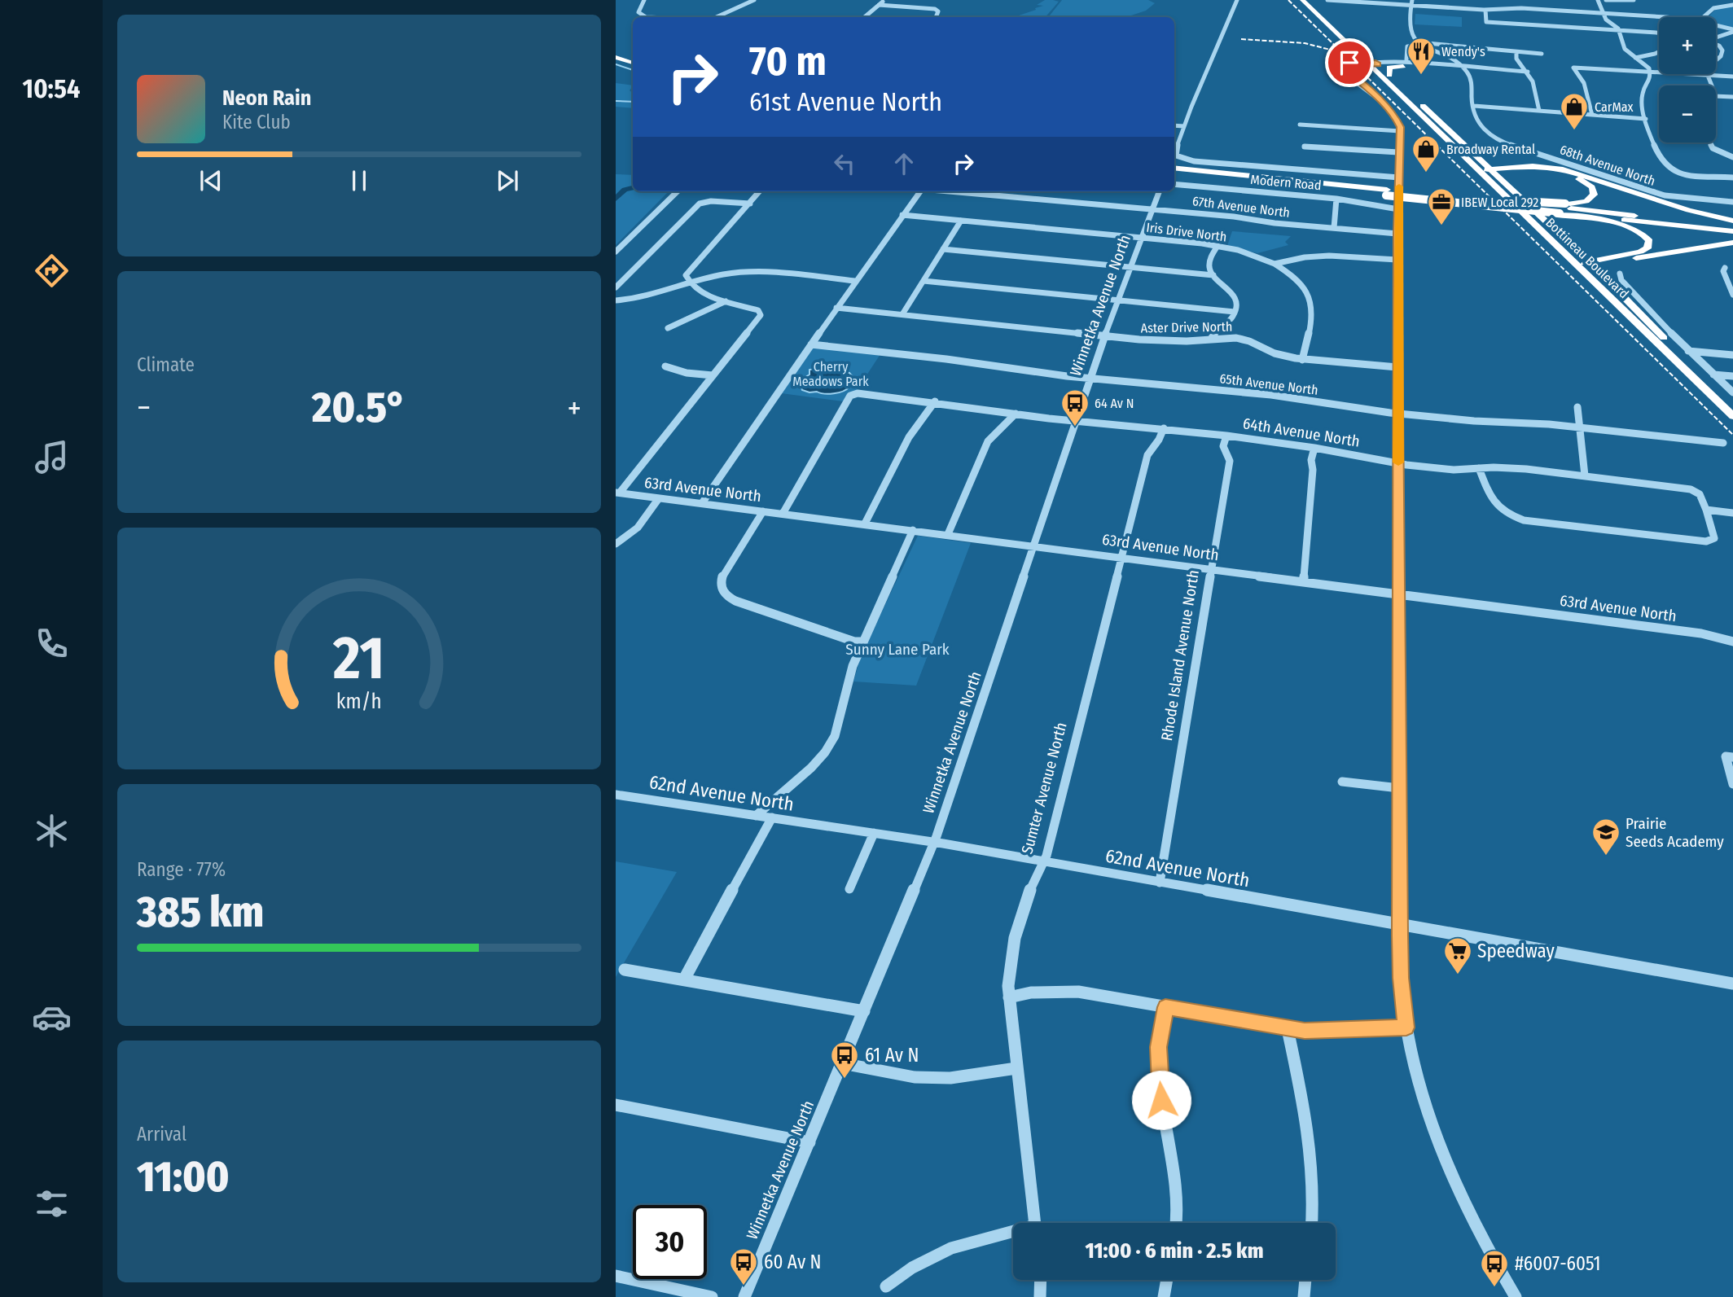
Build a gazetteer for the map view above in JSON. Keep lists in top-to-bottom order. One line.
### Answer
{"streets":{"highway":["Bottineau Boulevard"],"street":["68th Avenue North","Modern Road","67th Avenue North","Iris Drive North","Winnetka Avenue North","Aster Drive North","65th Avenue North","64th Avenue North","63rd Avenue North","Rhode Island Avenue North","Sumter Avenue North","62nd Avenue North"]},"crossings":[["67th Avenue North","Winnetka Avenue North"],["Iris Drive North","Winnetka Avenue North"],["Iris Drive North","Aster Drive North"],["Winnetka Avenue North","Aster Drive North"],["Winnetka Avenue North","65th Avenue North"],["Winnetka Avenue North","64th Avenue North"],["Winnetka Avenue North","63rd Avenue North"],["Winnetka Avenue North","62nd Avenue North"],["64th Avenue North","63rd Avenue North"],["64th Avenue North","Rhode Island Avenue North"],["64th Avenue North","Sumter Avenue North"],["63rd Avenue North","Rhode Island Avenue North"],["63rd Avenue North","Sumter Avenue North"],["Rhode Island Avenue North","62nd Avenue North"],["Sumter Avenue North","62nd Avenue North"]],"parks":["Cherry Meadows Park","Sunny Lane Park"],"places":{"restaurant":["Wendy's"],"shop":["CarMax","Broadway Rental"],"office":["IBEW Local 292"],"bus stop":["64 Av N","61 Av N","60 Av N","#6007-6051"],"school or university":["Prairie Seeds Academy"],"supermarket":["Speedway"]},"page":{"tabs":"10:54","map_buttons":["+","−"],"turn":["70 m","61st Avenue North"],"song":["Neon Rain","Kite Club"],"tile":["Climate",["Range · 77%","385 km"],["Arrival","11:00"]],"heat":["−","20.5°","+"],"limit":"30","trip":"11:00 · 6 min · 2.5 km","gauge":["21","km/h"]}}
